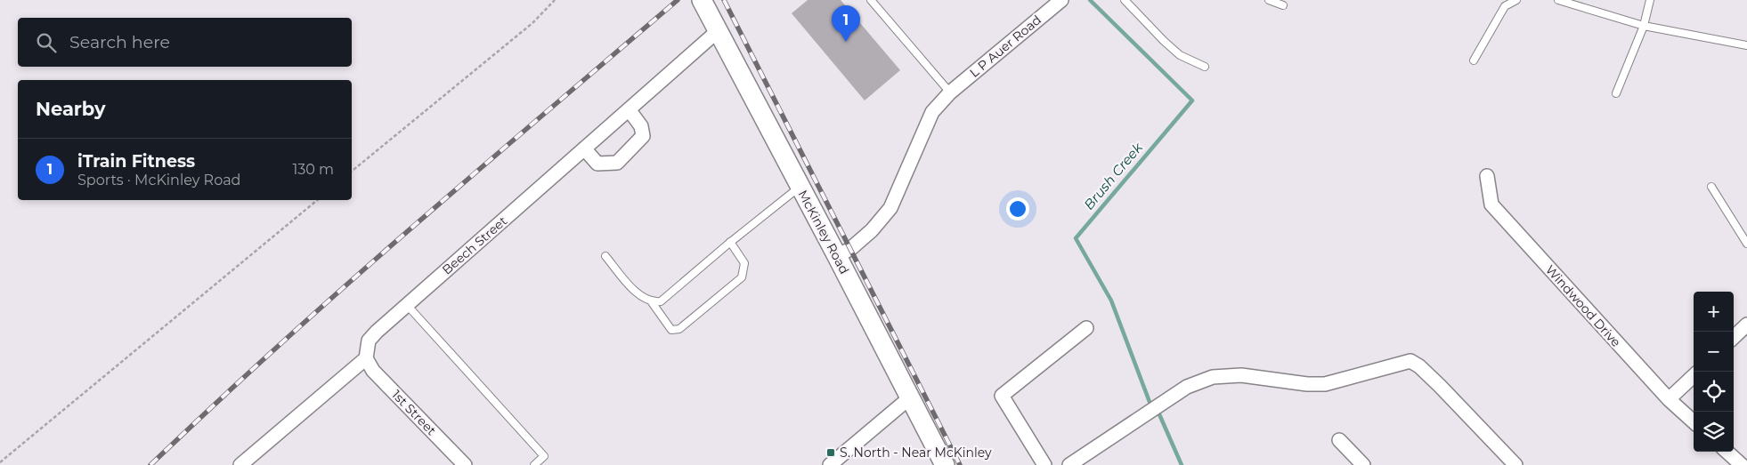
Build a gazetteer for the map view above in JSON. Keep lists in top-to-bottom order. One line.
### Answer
{"streets":{"street":["L P Auer Road","McKinley Road","Beech Street","Windwood Drive","1st Street"]},"crossings":[["L P Auer Road","McKinley Road"],["McKinley Road","Beech Street"],["Beech Street","1st Street"]],"water":["Brush Creek"],"places":{"transit":["S. North - Near McKinley"]},"page":{"pins":"1","search":"Search here","heading":"Nearby","list":[{"mark":"1","name":"iTrain Fitness","note":"Sports · McKinley Road","value":"130 m"}],"map_buttons":["+","−"]}}
